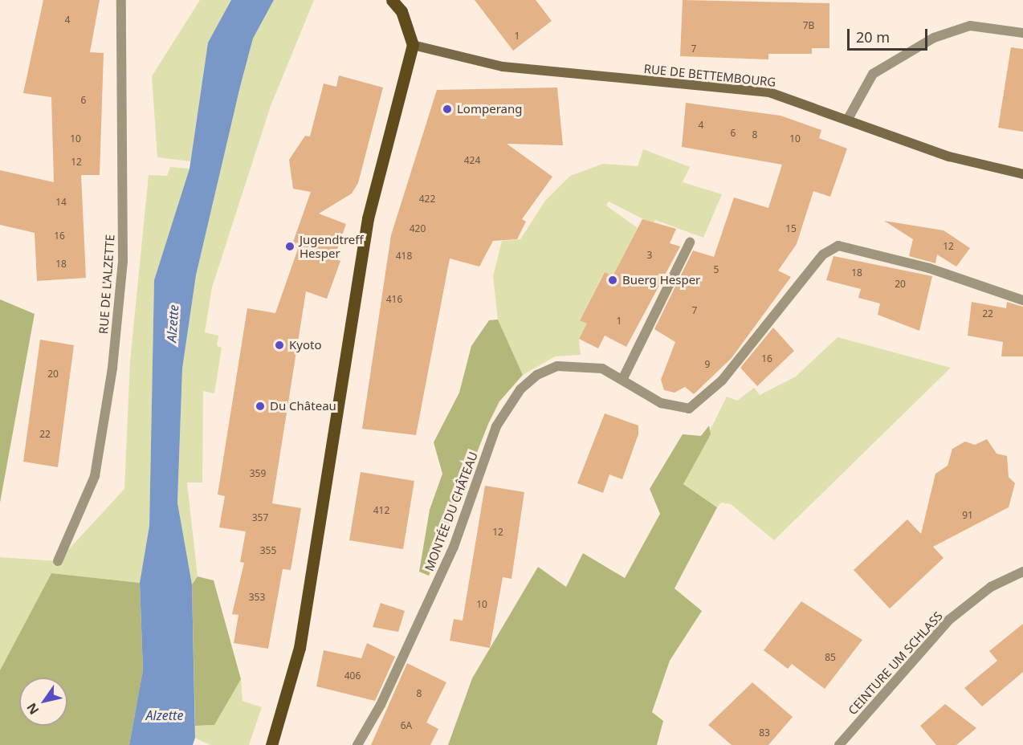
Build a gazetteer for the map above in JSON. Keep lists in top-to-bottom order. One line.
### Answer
{"streets":{"main road":["RUE DE BETTEMBOURG"],"street":["RUE DE L'ALZETTE","MONTÉE DU CHÂTEAU","CEINTURE UM SCHLASS"]},"water":["Alzette"],"places":["Lomperang","Jugendtreff Hesper","Buerg Hesper","Kyoto","Du Château"],"house_numbers":["4","7B","1","7","6","4","6","8","10","10","424","12","422","14","420","15","16","12","3","418","18","5","18","20","416","7","22","1","16","9","20","22","359","412","91","357","12","355","353","10","85","406","8","6A","83"],"scale_bar":"20 m","north":"bottom left"}
